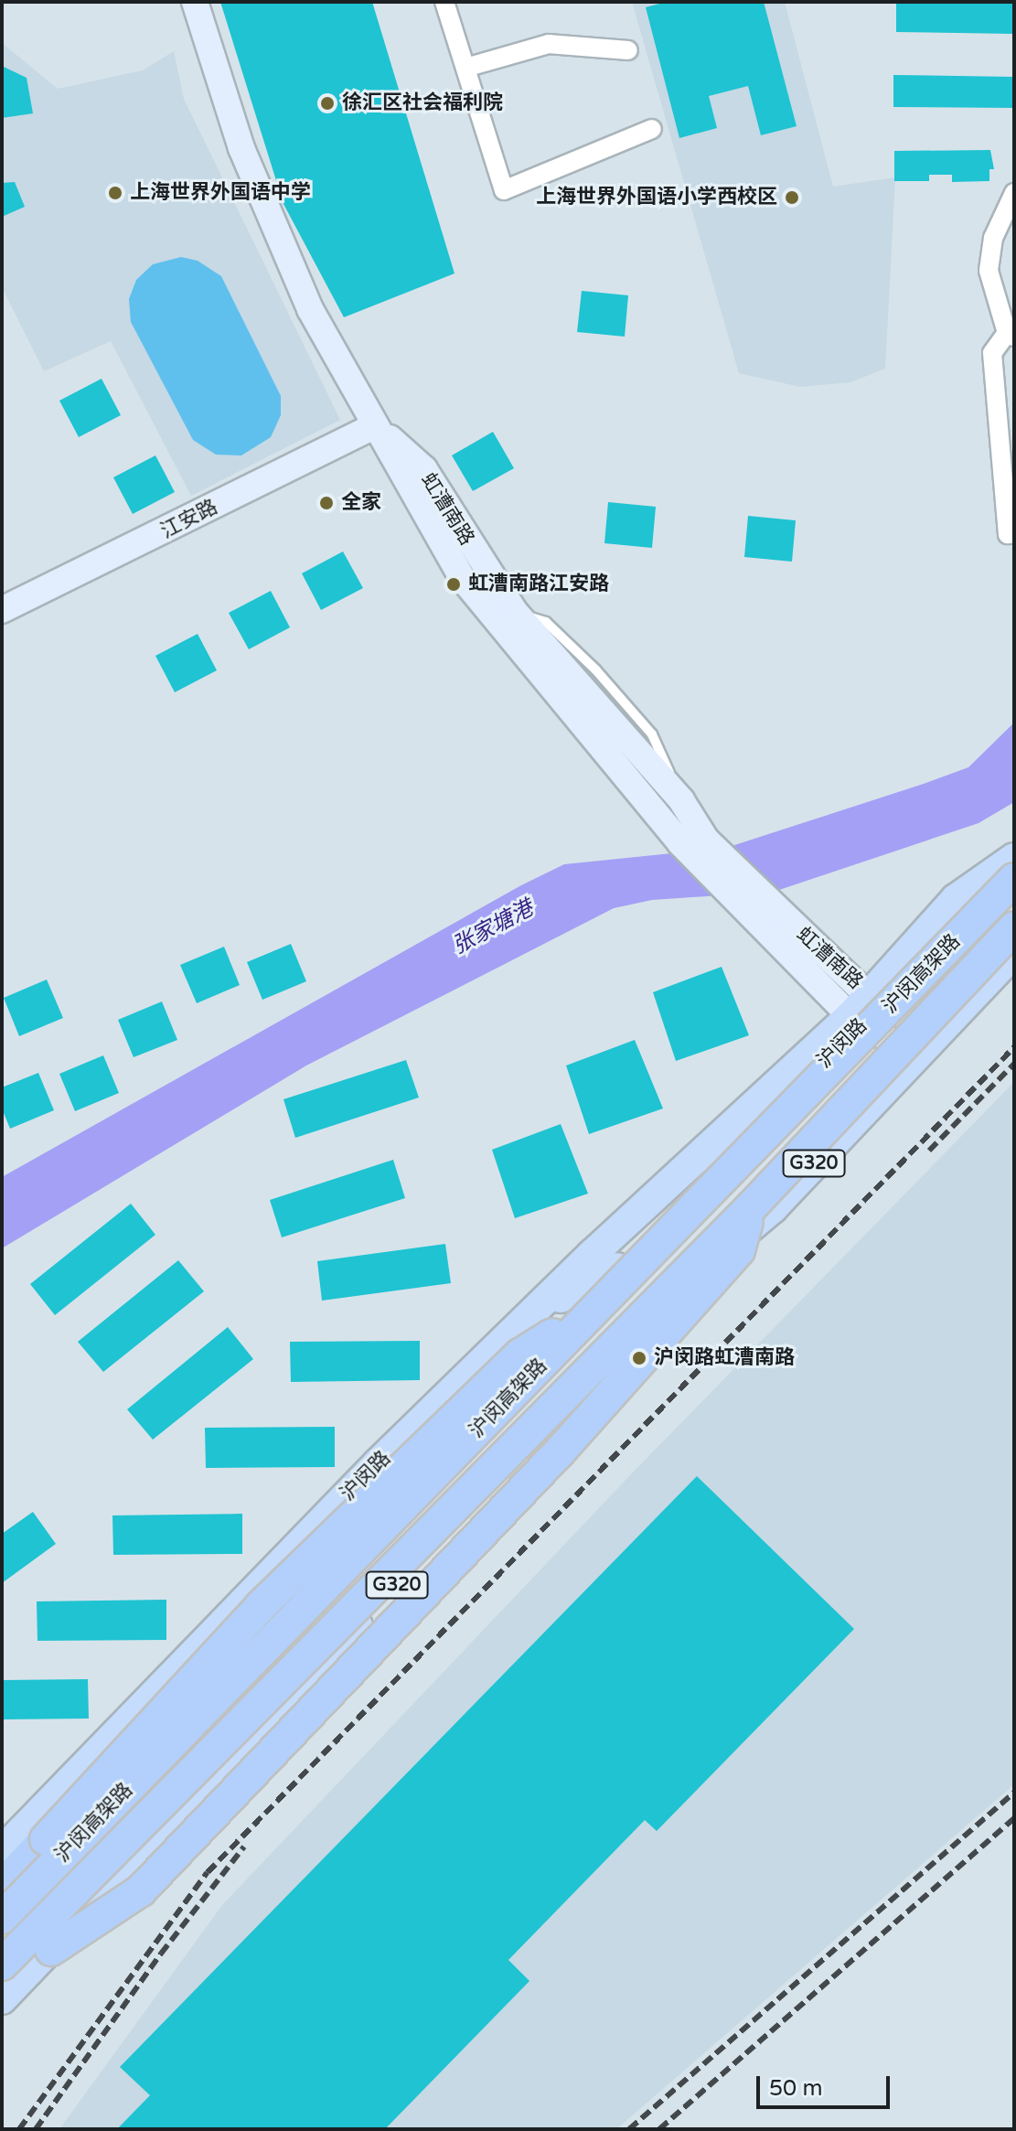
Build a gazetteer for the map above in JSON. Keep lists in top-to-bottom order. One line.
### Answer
{"streets":{"highway":["沪闵高架路"],"main road":["虹漕南路","江安路","沪闵路","G320"]},"crossings":[["虹漕南路","江安路"],["虹漕南路","沪闵路"],["沪闵高架路","沪闵路"]],"water":["张家塘港"],"places":["徐汇区社会福利院","上海世界外国语中学","上海世界外国语小学西校区","全家","虹漕南路江安路","沪闵路虹漕南路"],"scale_bar":"50 m"}
